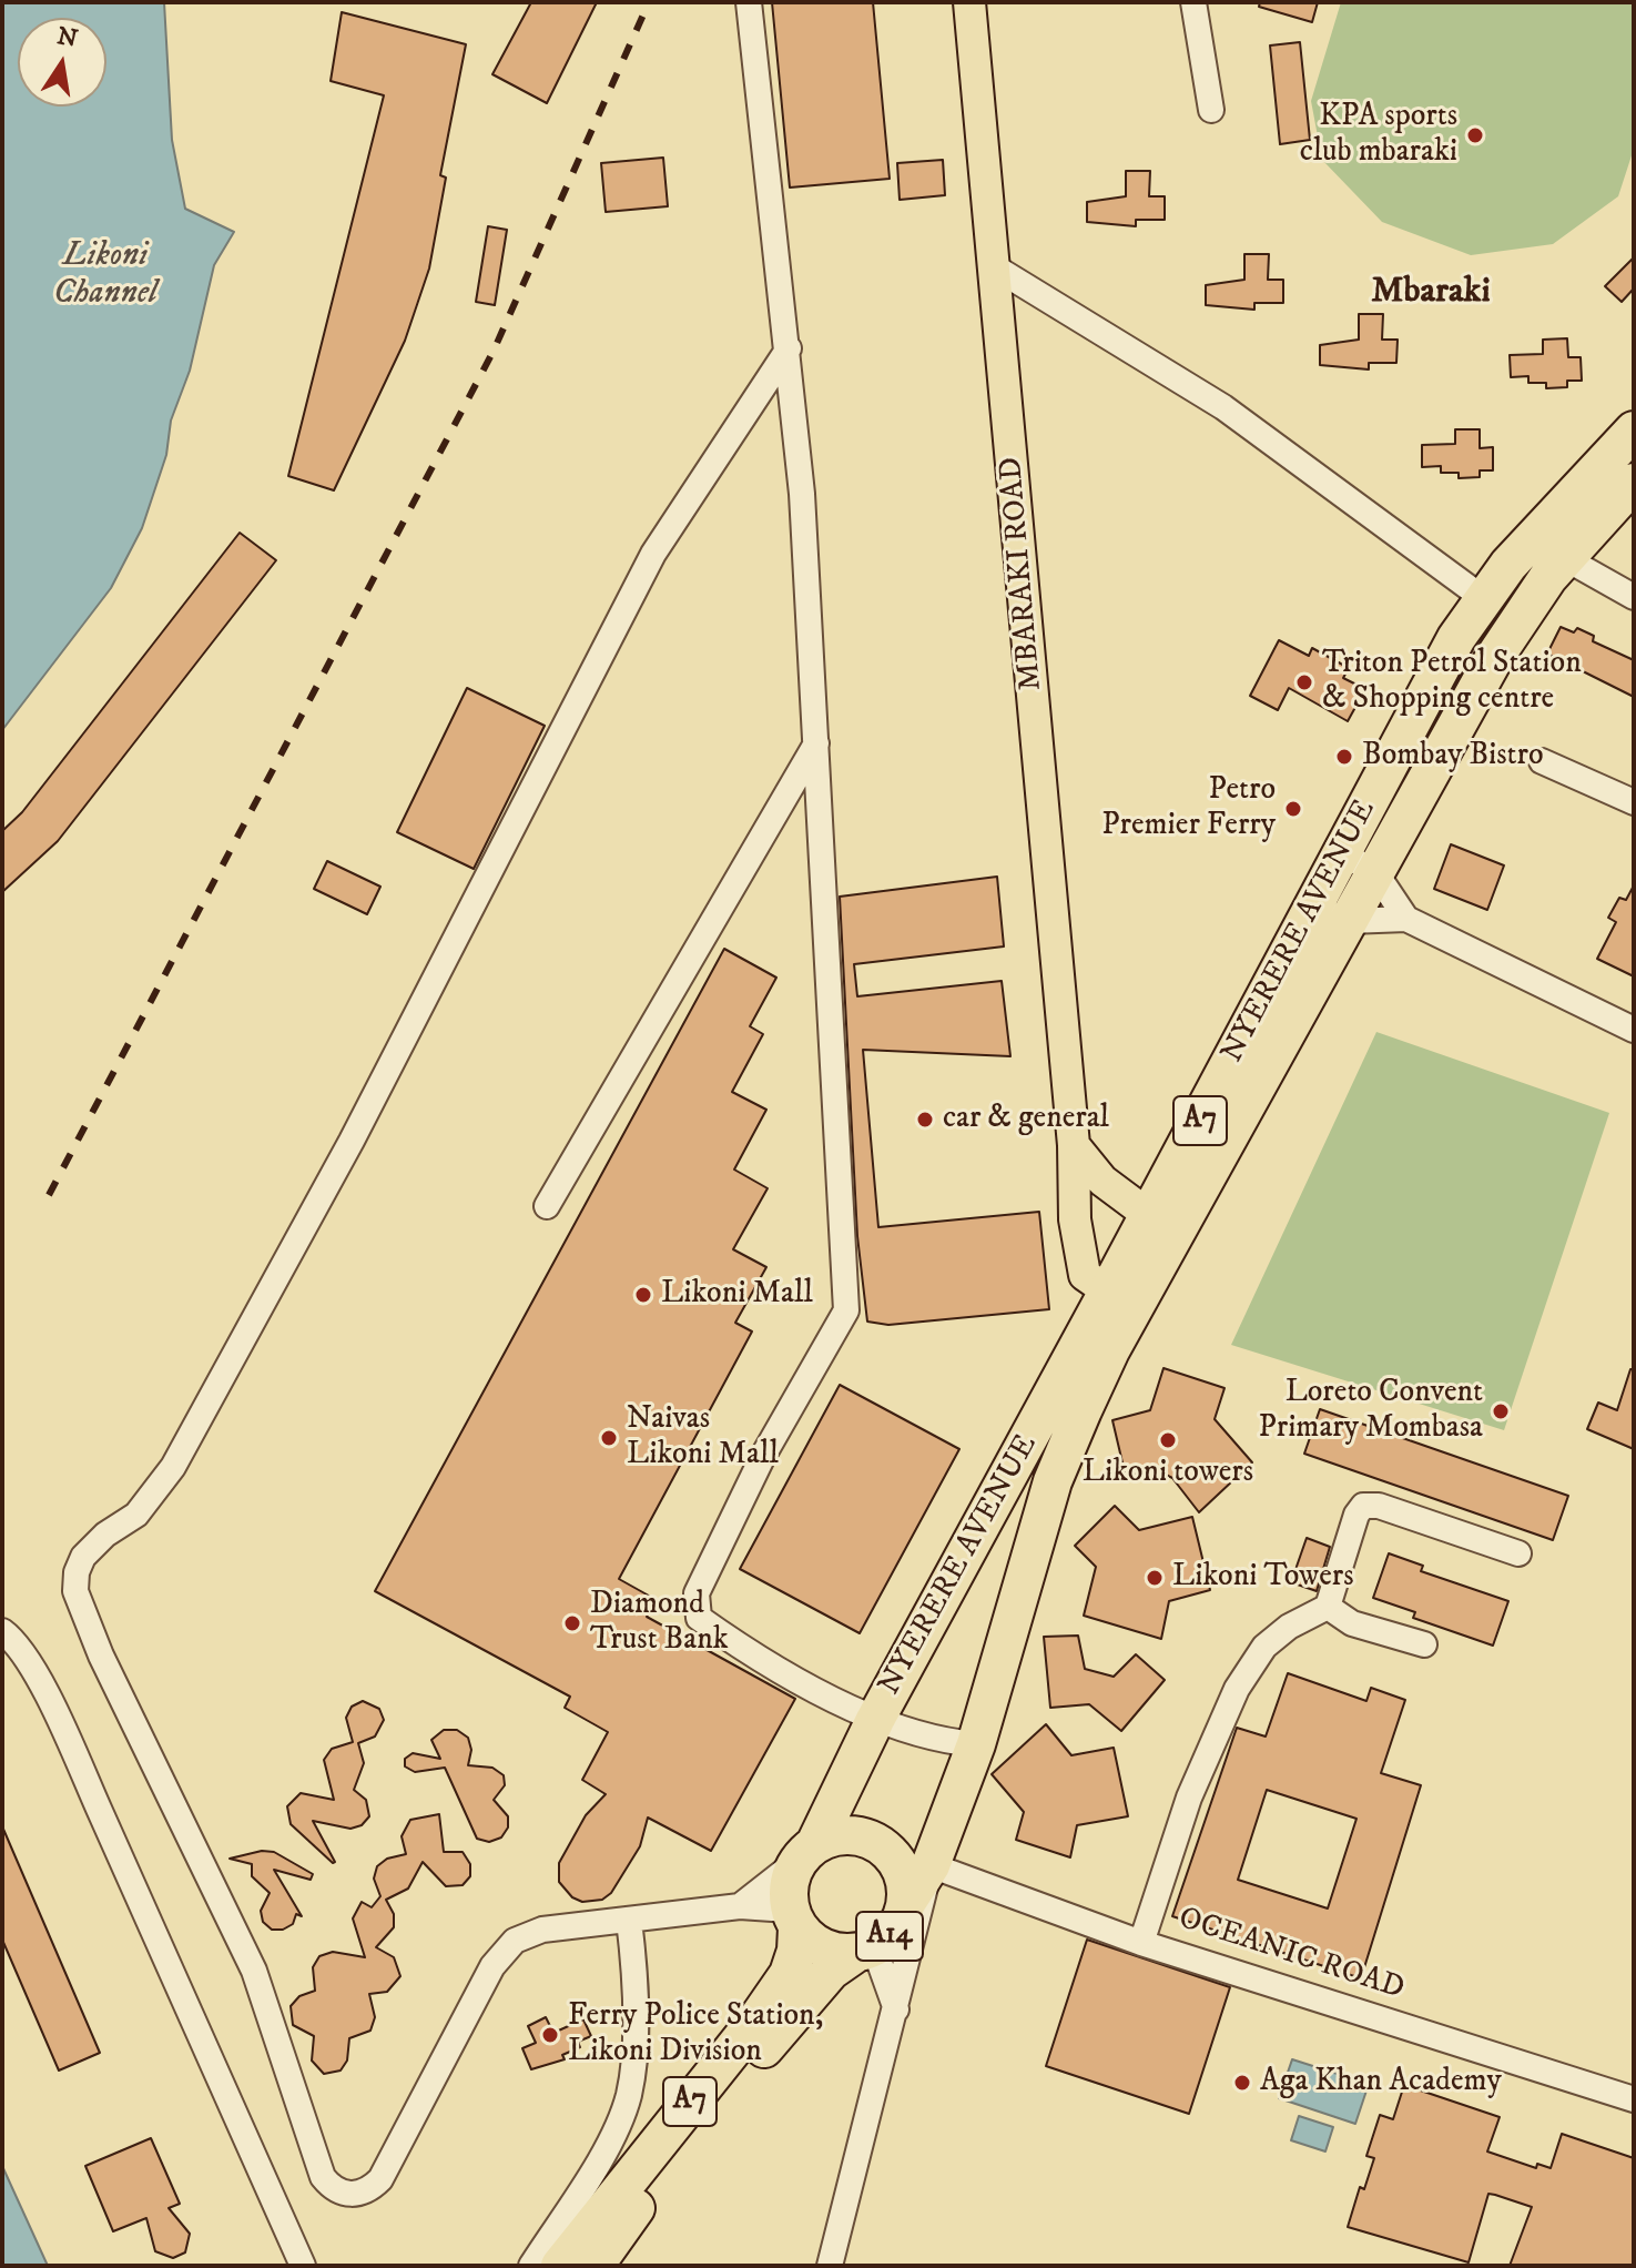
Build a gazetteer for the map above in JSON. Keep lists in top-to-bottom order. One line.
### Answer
{"streets":{"highway":["NYERERE AVENUE","A7","A14"],"main road":["MBARAKI ROAD"],"street":["OCEANIC ROAD"]},"crossings":[["MBARAKI ROAD","NYERERE AVENUE"],["NYERERE AVENUE","A7"],["NYERERE AVENUE","A14"],["NYERERE AVENUE","OCEANIC ROAD"],["A7","A14"]],"districts":["Mbaraki"],"water":["Likoni Channel"],"places":["KPA sports club mbaraki","Triton Petrol Station & Shopping centre","Bombay Bistro","Petro Premier Ferry","car & general","Likoni Mall","Loreto Convent Primary Mombasa","Naivas Likoni Mall","Likoni towers","Likoni Towers","Diamond Trust Bank","Ferry Police Station, Likoni Division","Aga Khan Academy"],"north":"top"}
